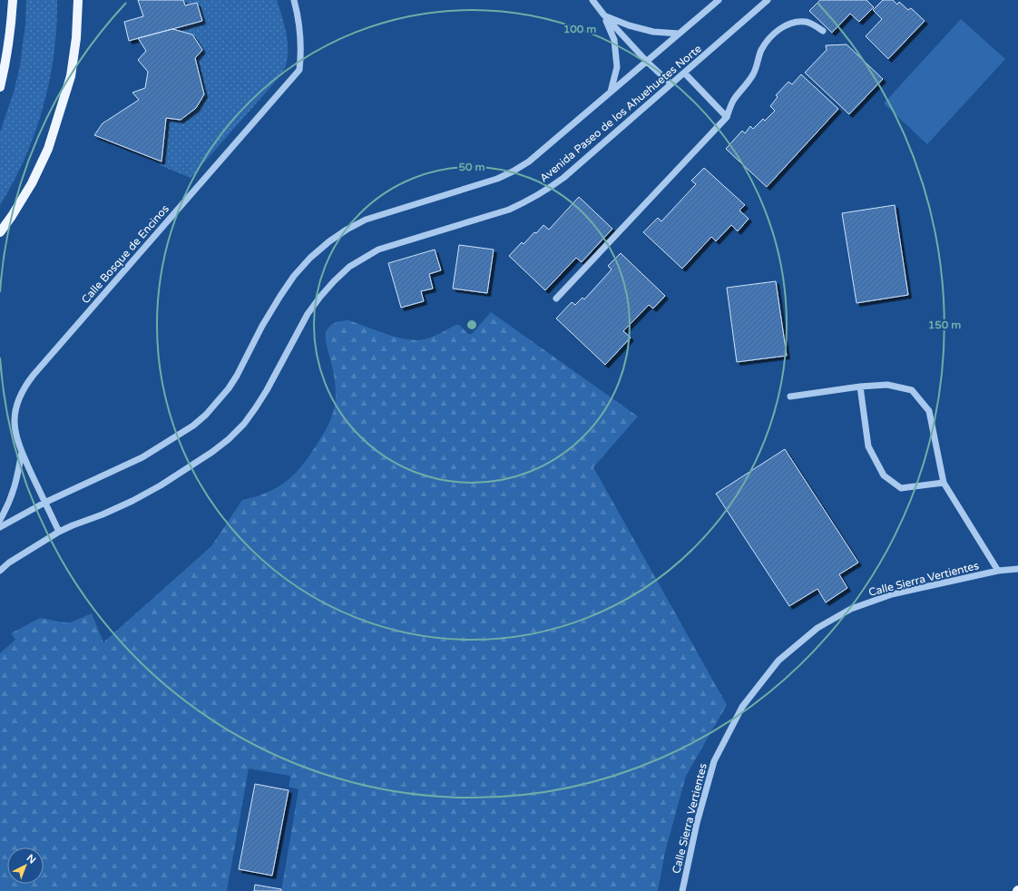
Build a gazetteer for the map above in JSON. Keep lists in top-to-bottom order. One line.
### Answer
{"streets":{"street":["Avenida Paseo de los Ahuehuetes Norte","Calle Bosque de Encinos","Calle Sierra Vertientes"]},"crossings":[["Avenida Paseo de los Ahuehuetes Norte","Calle Bosque de Encinos"]],"north":"top right","rings":["100 m","50 m","150 m"]}
